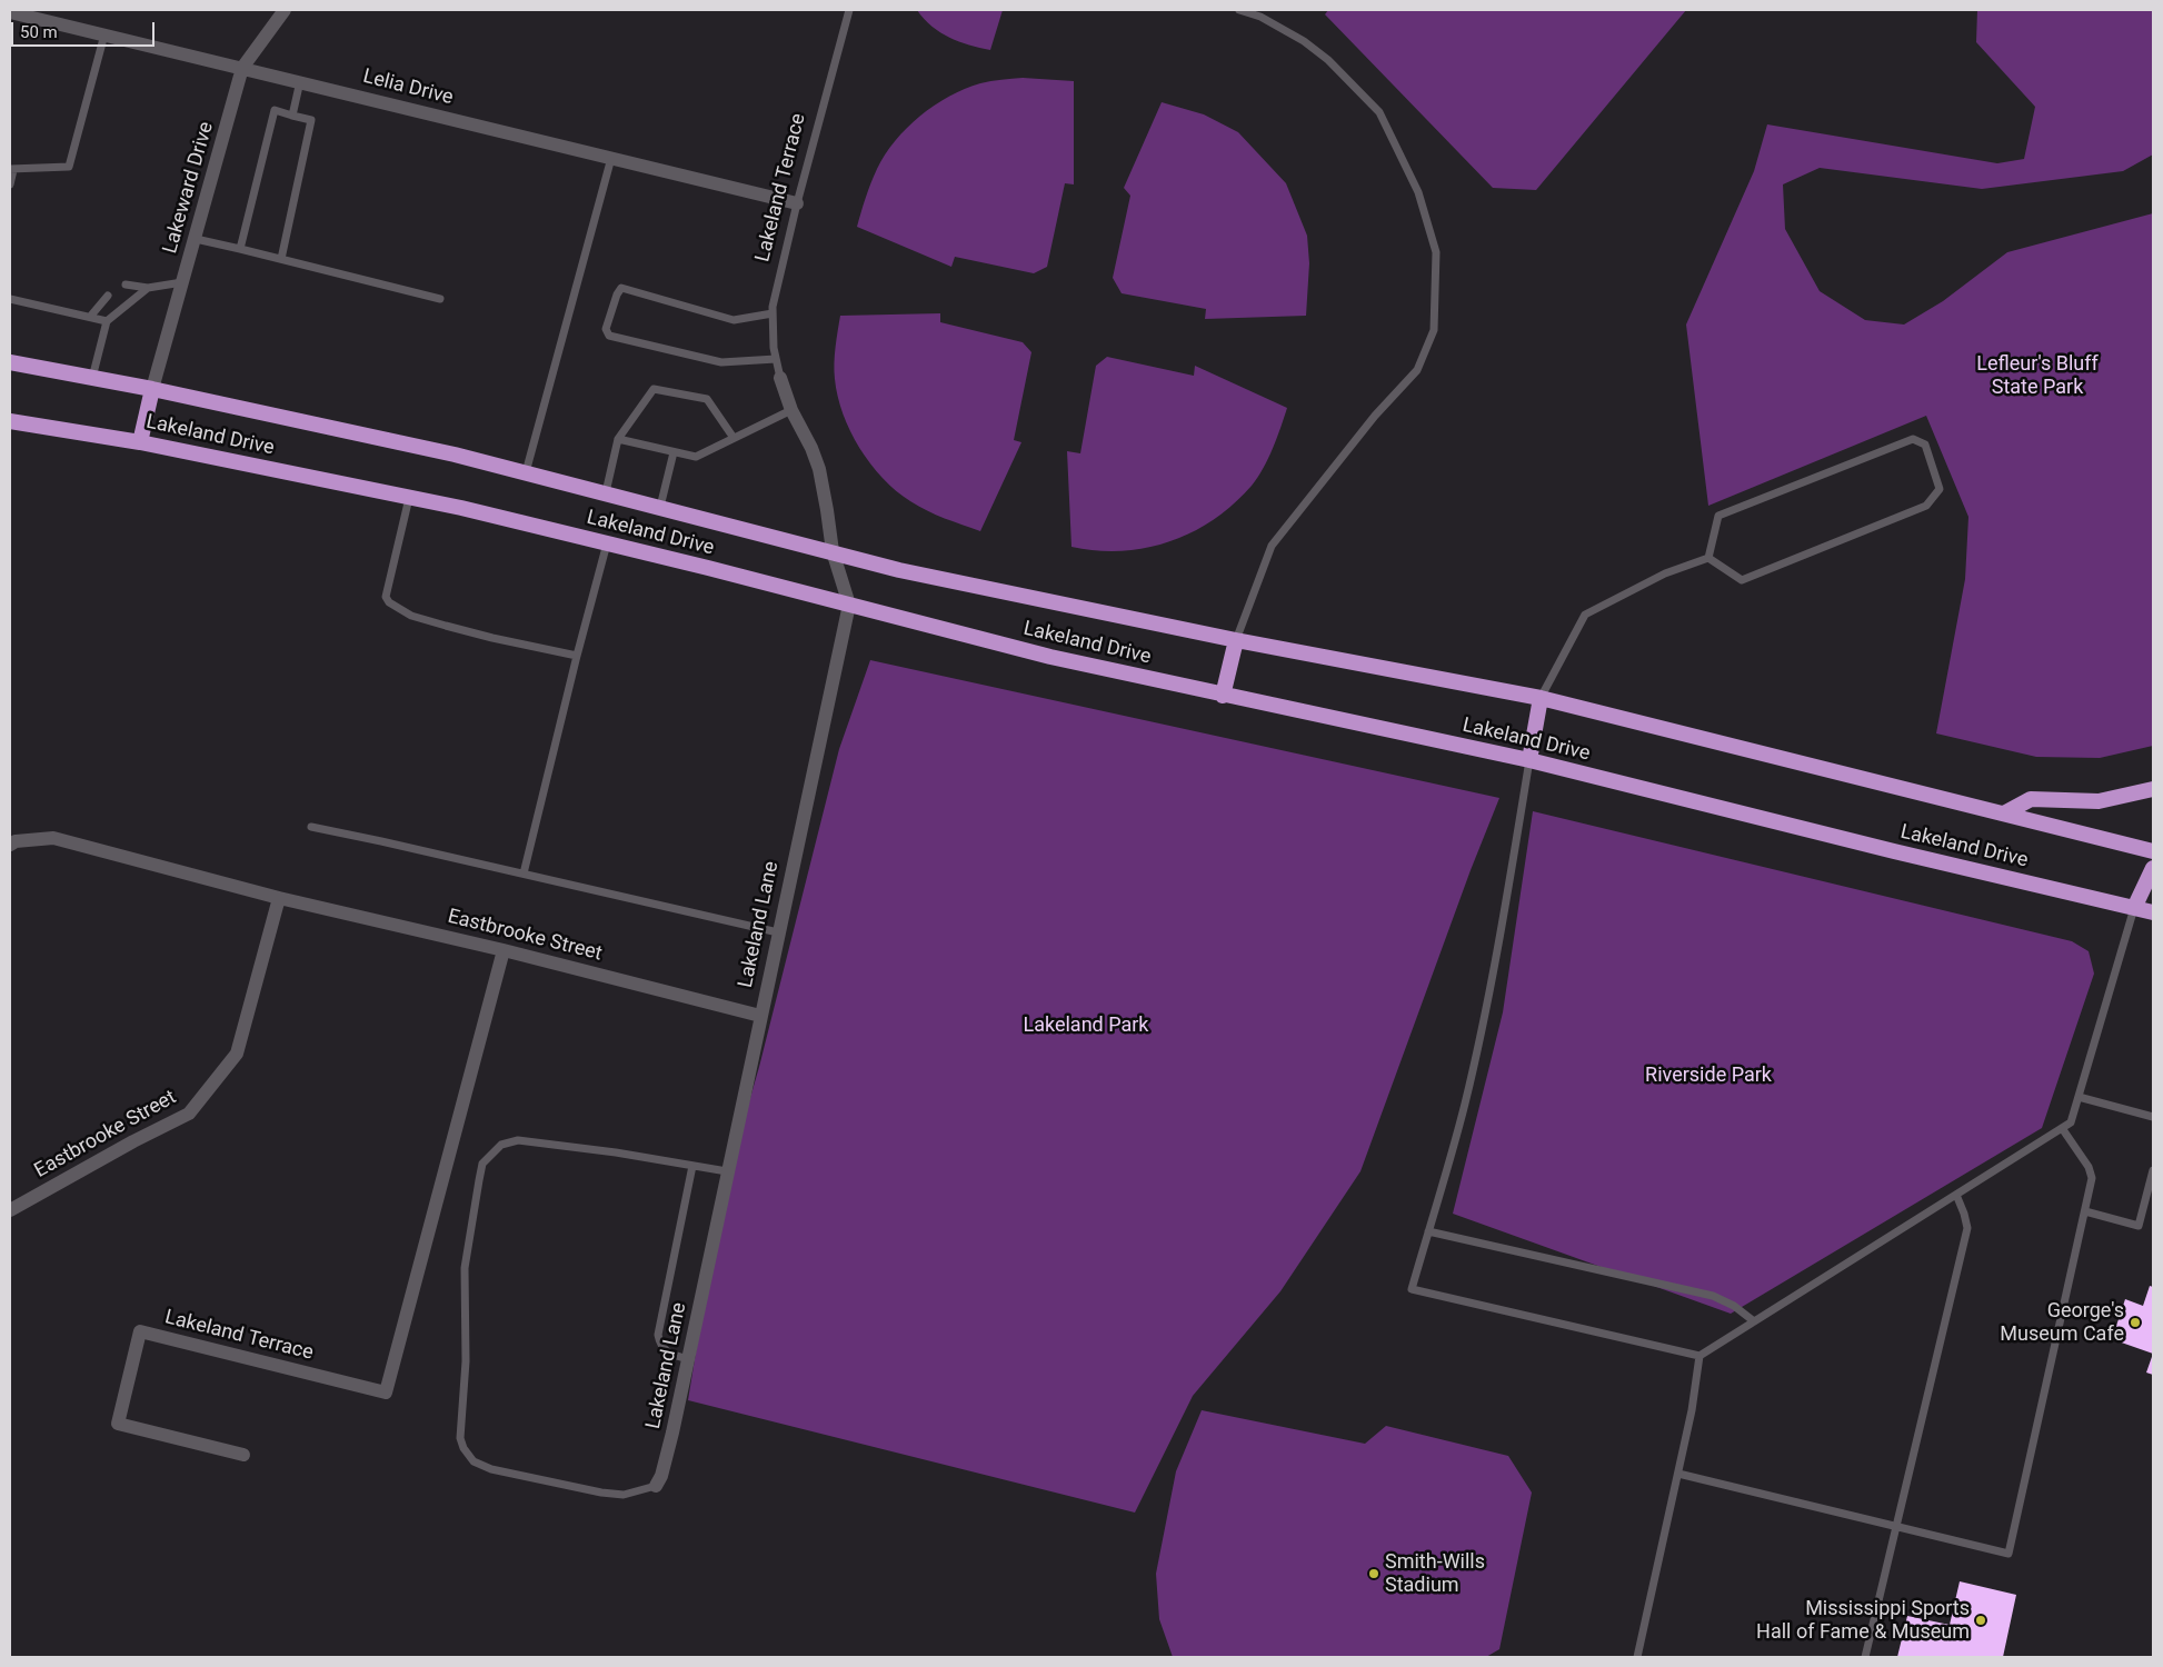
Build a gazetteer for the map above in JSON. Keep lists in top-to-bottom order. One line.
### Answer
{"streets":{"highway":["Lakeland Drive"],"street":["Lelia Drive","Lakeward Drive","Lakeland Terrace","Lakeland Lane","Eastbrooke Street"]},"crossings":[["Lelia Drive","Lakeward Drive"],["Lelia Drive","Lakeland Terrace"],["Lakeward Drive","Lakeland Drive"],["Lakeland Terrace","Eastbrooke Street"],["Lakeland Drive","Lakeland Lane"],["Lakeland Lane","Eastbrooke Street"]],"parks":["Lefleur's Bluff State Park","Lakeland Park","Riverside Park"],"places":["George's Museum Cafe","Smith-Wills Stadium","Mississippi Sports Hall of Fame & Museum"],"scale_bar":"50 m"}
